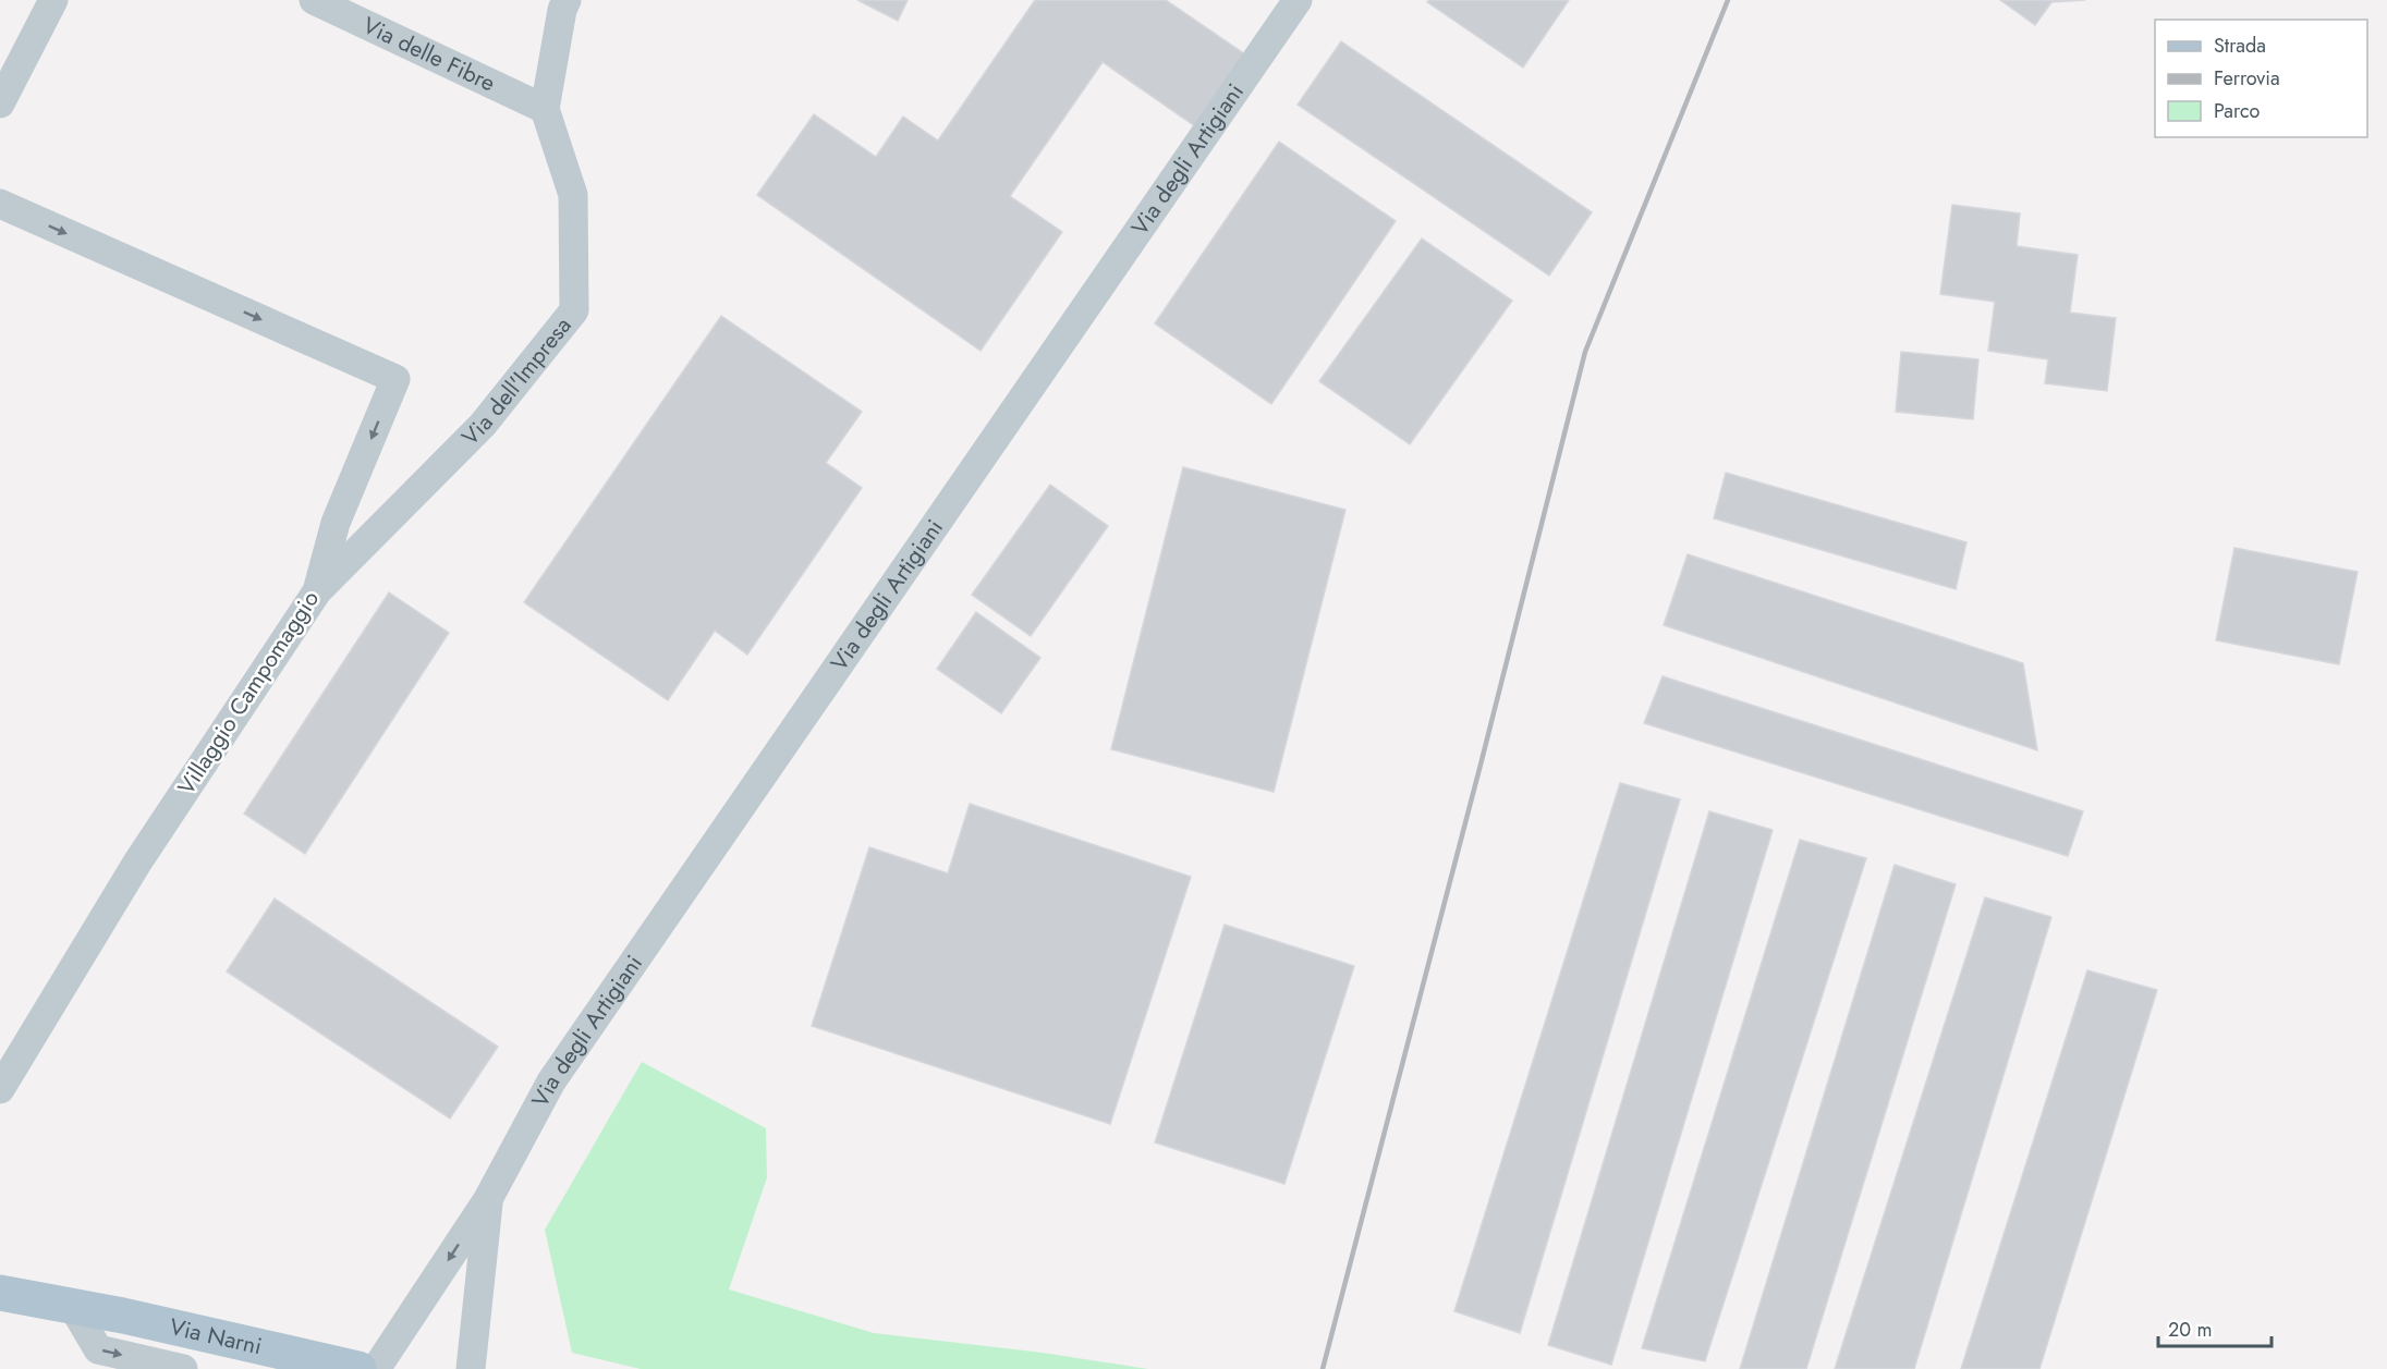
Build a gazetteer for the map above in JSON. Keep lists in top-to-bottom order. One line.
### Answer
{"streets":{"main road":["Via Narni"],"street":["Via delle Fibre","Via degli Artigiani","Via dell'Impresa","Villaggio Campomaggio"]},"crossings":[["Via delle Fibre","Via dell'Impresa"],["Via dell'Impresa","Villaggio Campomaggio"]],"legend":["Strada","Ferrovia","Parco"],"scale_bar":"20 m"}
